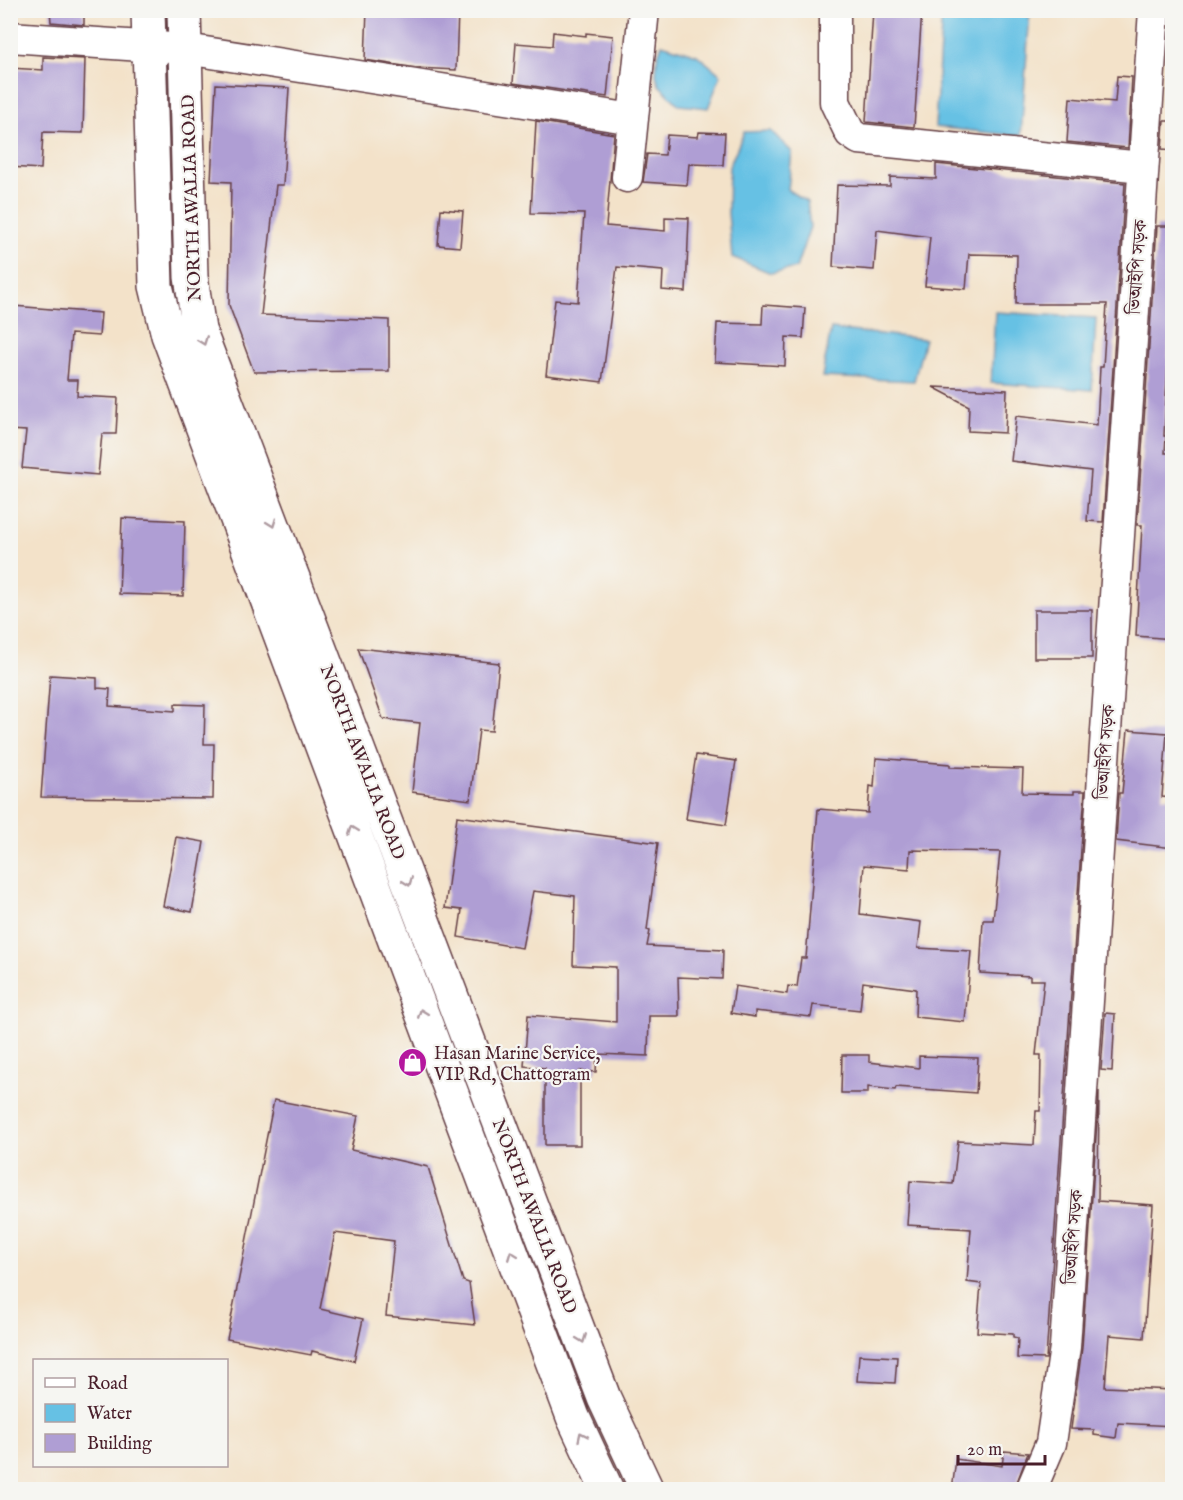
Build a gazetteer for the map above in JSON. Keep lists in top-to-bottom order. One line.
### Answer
{"streets":{"main road":["NORTH AWALIA ROAD"],"street":["ভিআইপি সড়ক"]},"places":{"shop":["Hasan Marine Service, VIP Rd, Chattogram"]},"legend":["Road","Water","Building"],"scale_bar":"20 m"}
